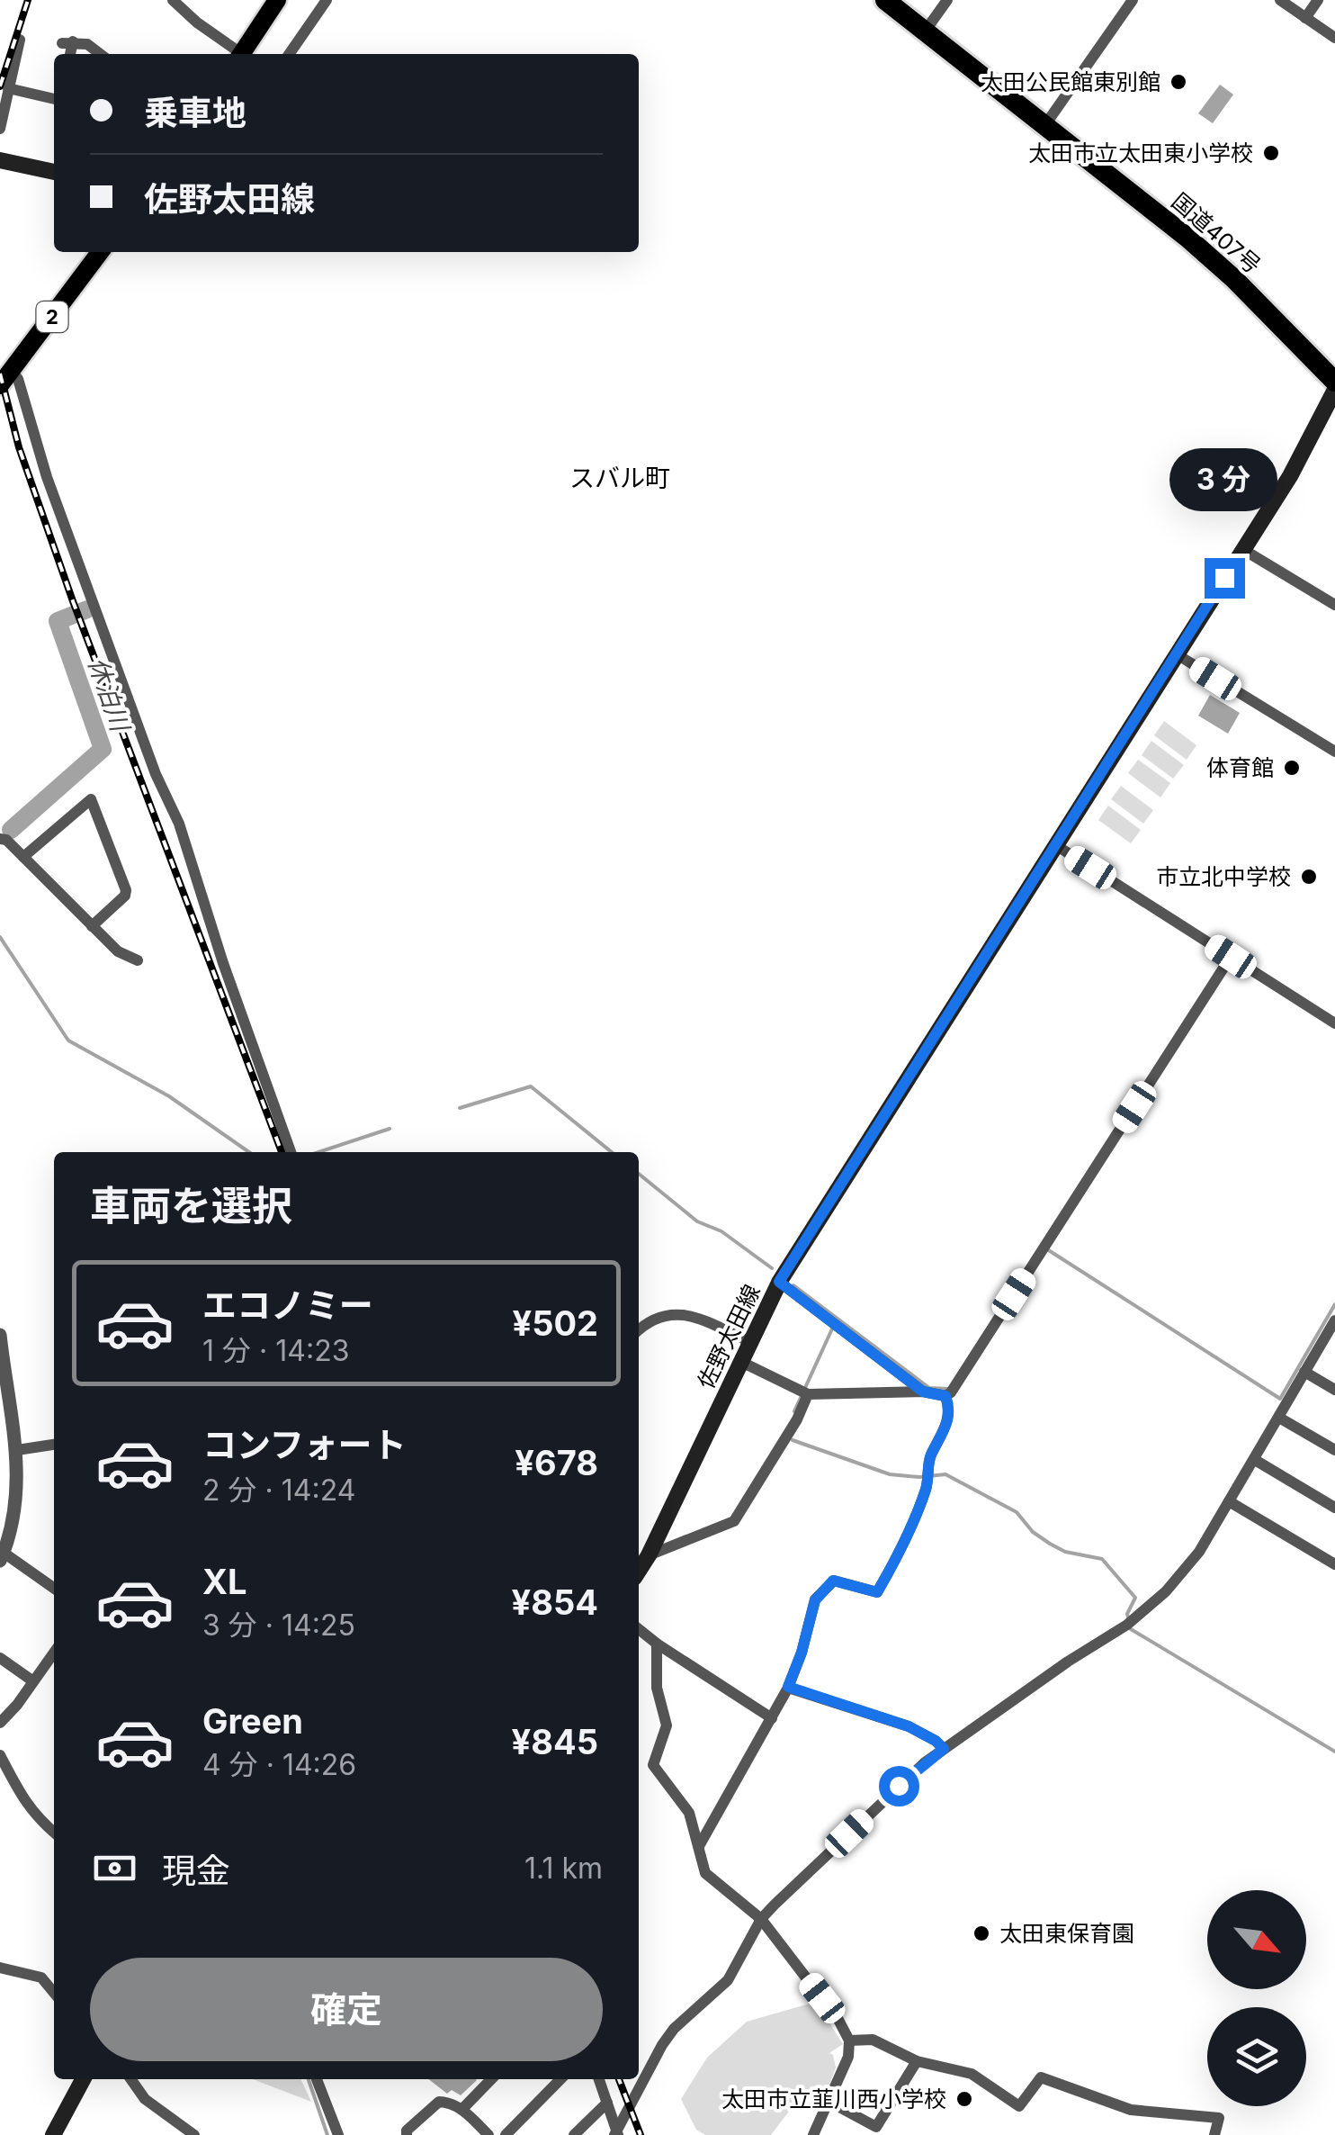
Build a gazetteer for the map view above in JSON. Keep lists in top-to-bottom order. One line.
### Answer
{"streets":{"highway":["国道407号"],"main road":["2","佐野太田線"]},"districts":["スバル町"],"water":["休泊川"],"places":["太田公民館東別館","太田市立太田東小学校","体育館","市立北中学校","太田東保育園","太田市立韮川西小学校"],"north":"bottom right","page":{"banner":["乗車地","佐野太田線"],"bubble":"3 分","heading":"車両を選択","list":[{"name":"エコノミー","note":"1 分 · 14:23","value":"¥502"},{"name":"コンフォート","note":"2 分 · 14:24","value":"¥678"},{"name":"XL","note":"3 分 · 14:25","value":"¥854"},{"name":"Green","note":"4 分 · 14:26","value":"¥845"}],"pay":["現金","1.1 km"],"buttons":"確定"}}
